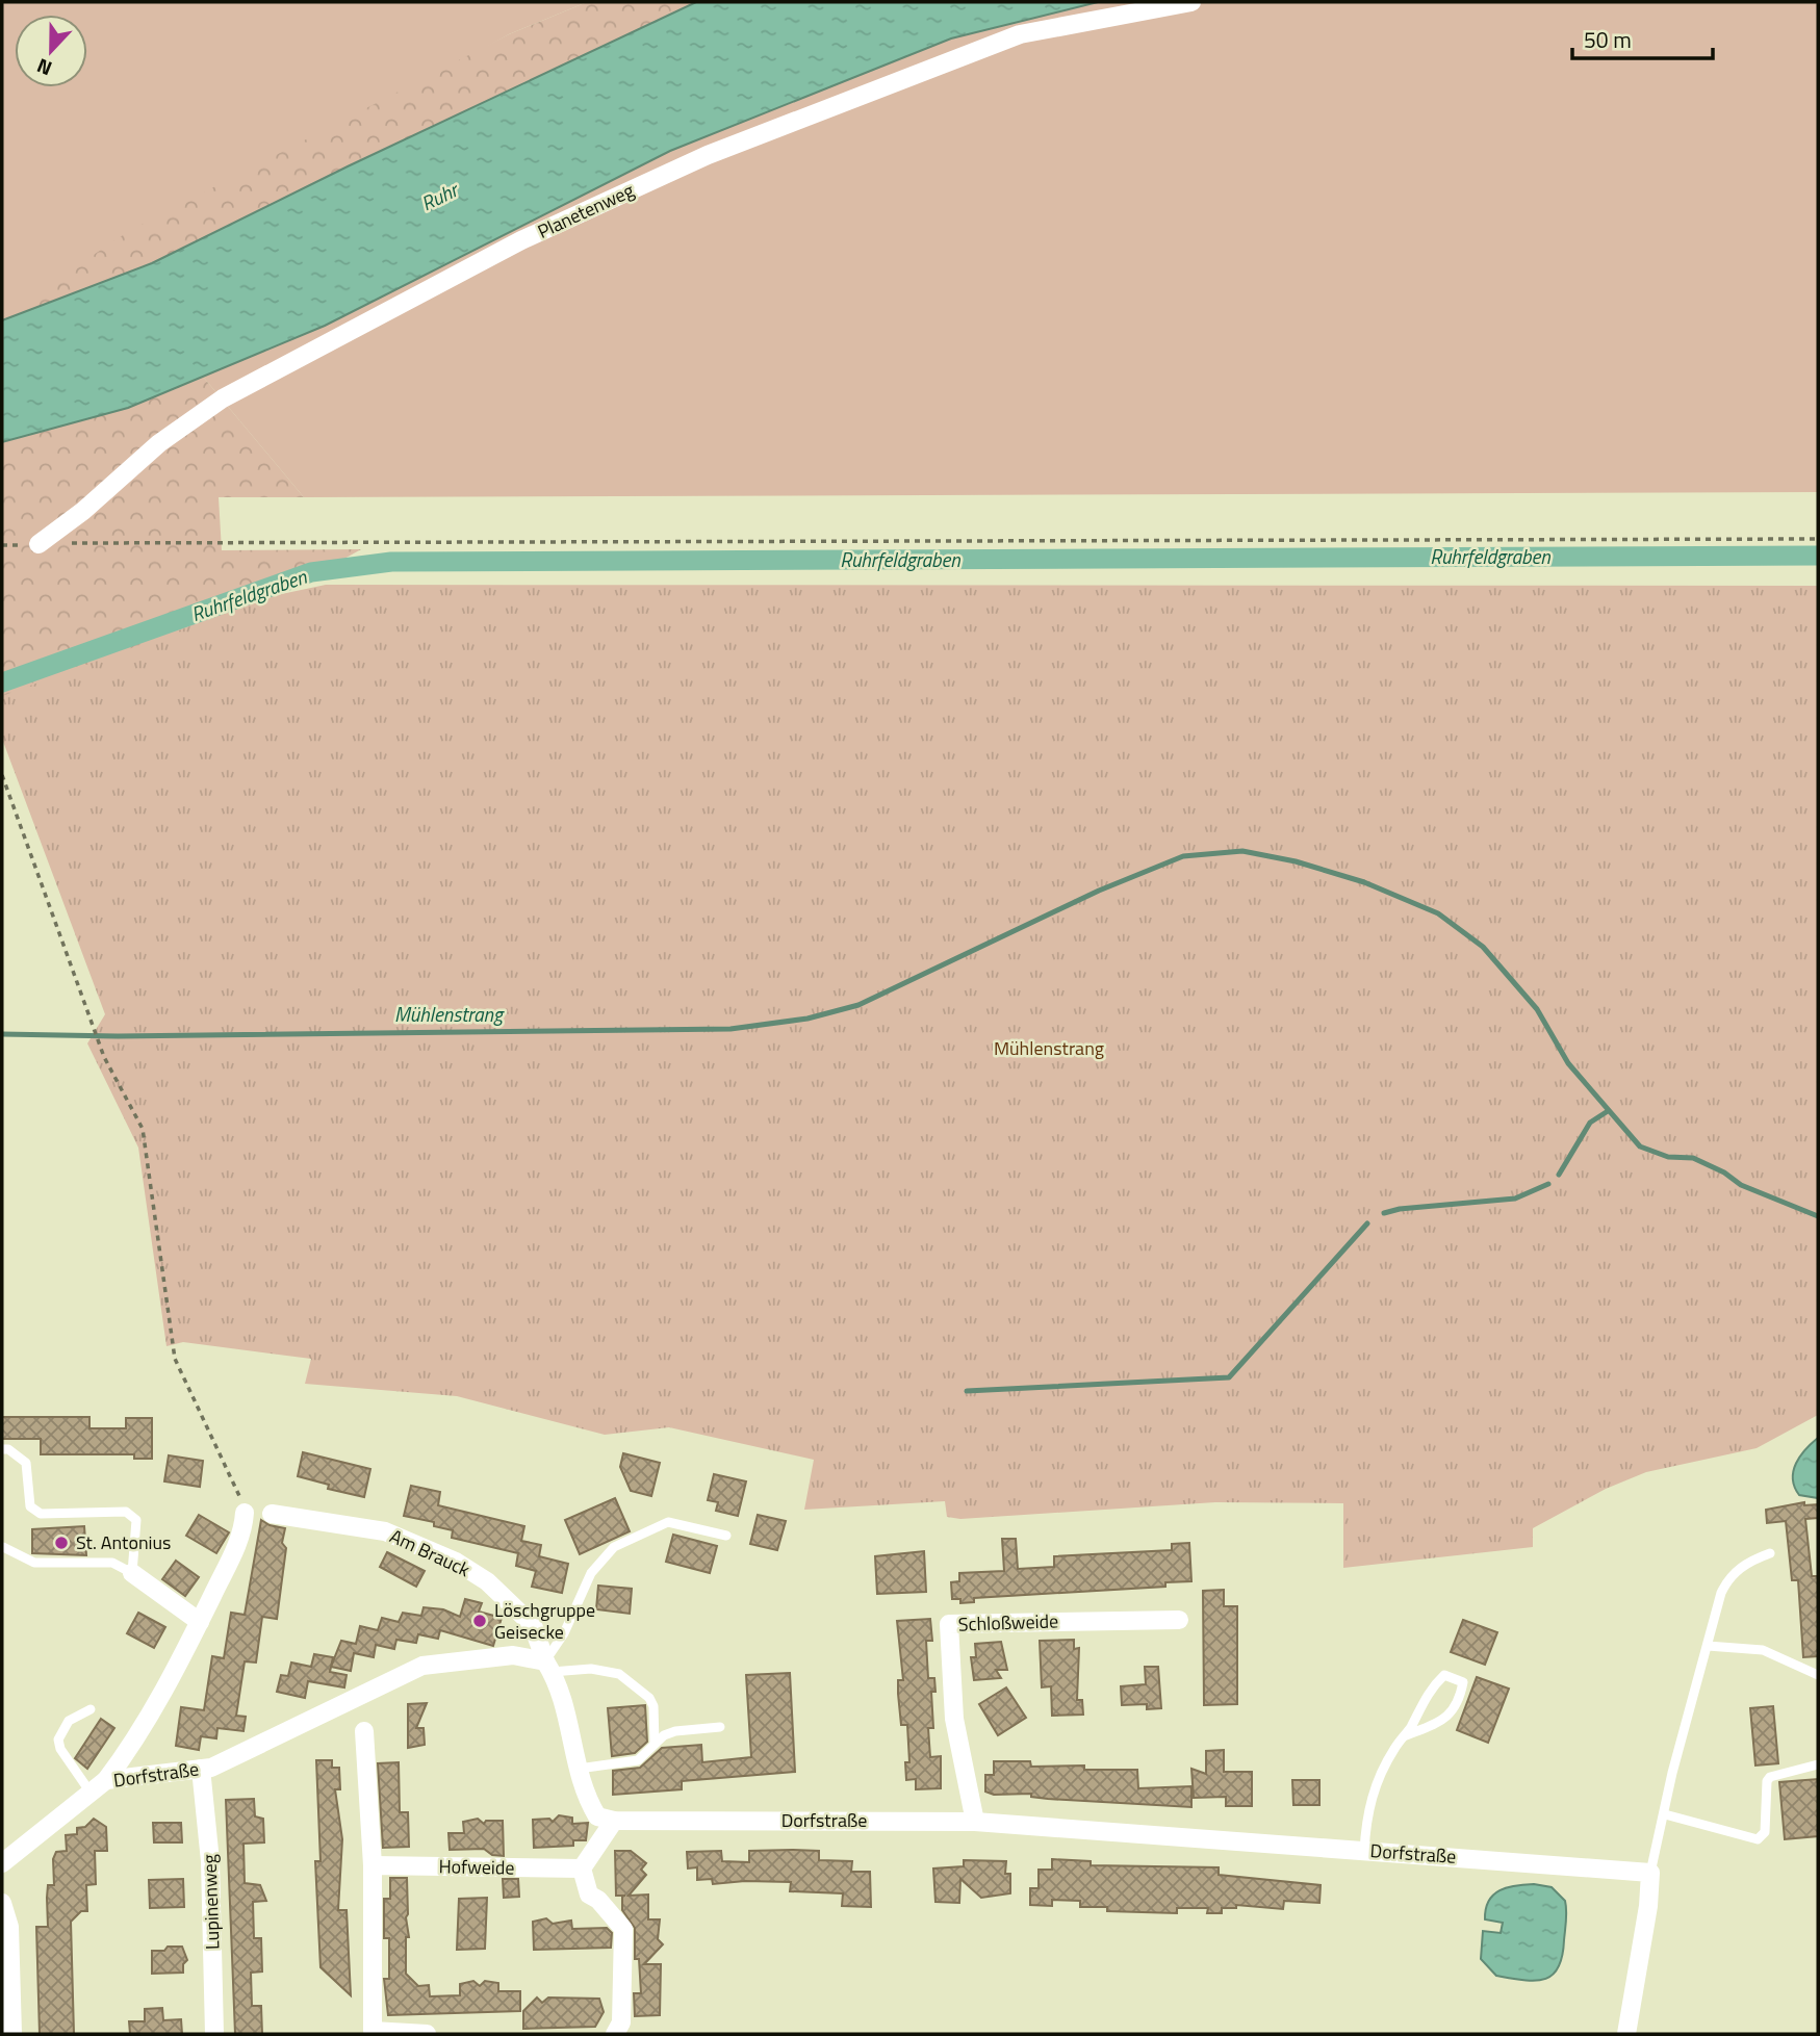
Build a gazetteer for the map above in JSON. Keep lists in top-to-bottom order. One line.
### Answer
{"streets":{"street":["Planetenweg","Am Brauck","Schloßweide","Dorfstraße","Hofweide","Lupinenweg"]},"crossings":[["Am Brauck","Dorfstraße"],["Schloßweide","Dorfstraße"],["Dorfstraße","Lupinenweg"]],"water":["Ruhr","Ruhrfeldgraben","Mühlenstrang"],"parks":["Mühlenstrang"],"places":["St. Antonius","Löschgruppe Geisecke"],"scale_bar":"50 m","north":"bottom"}
